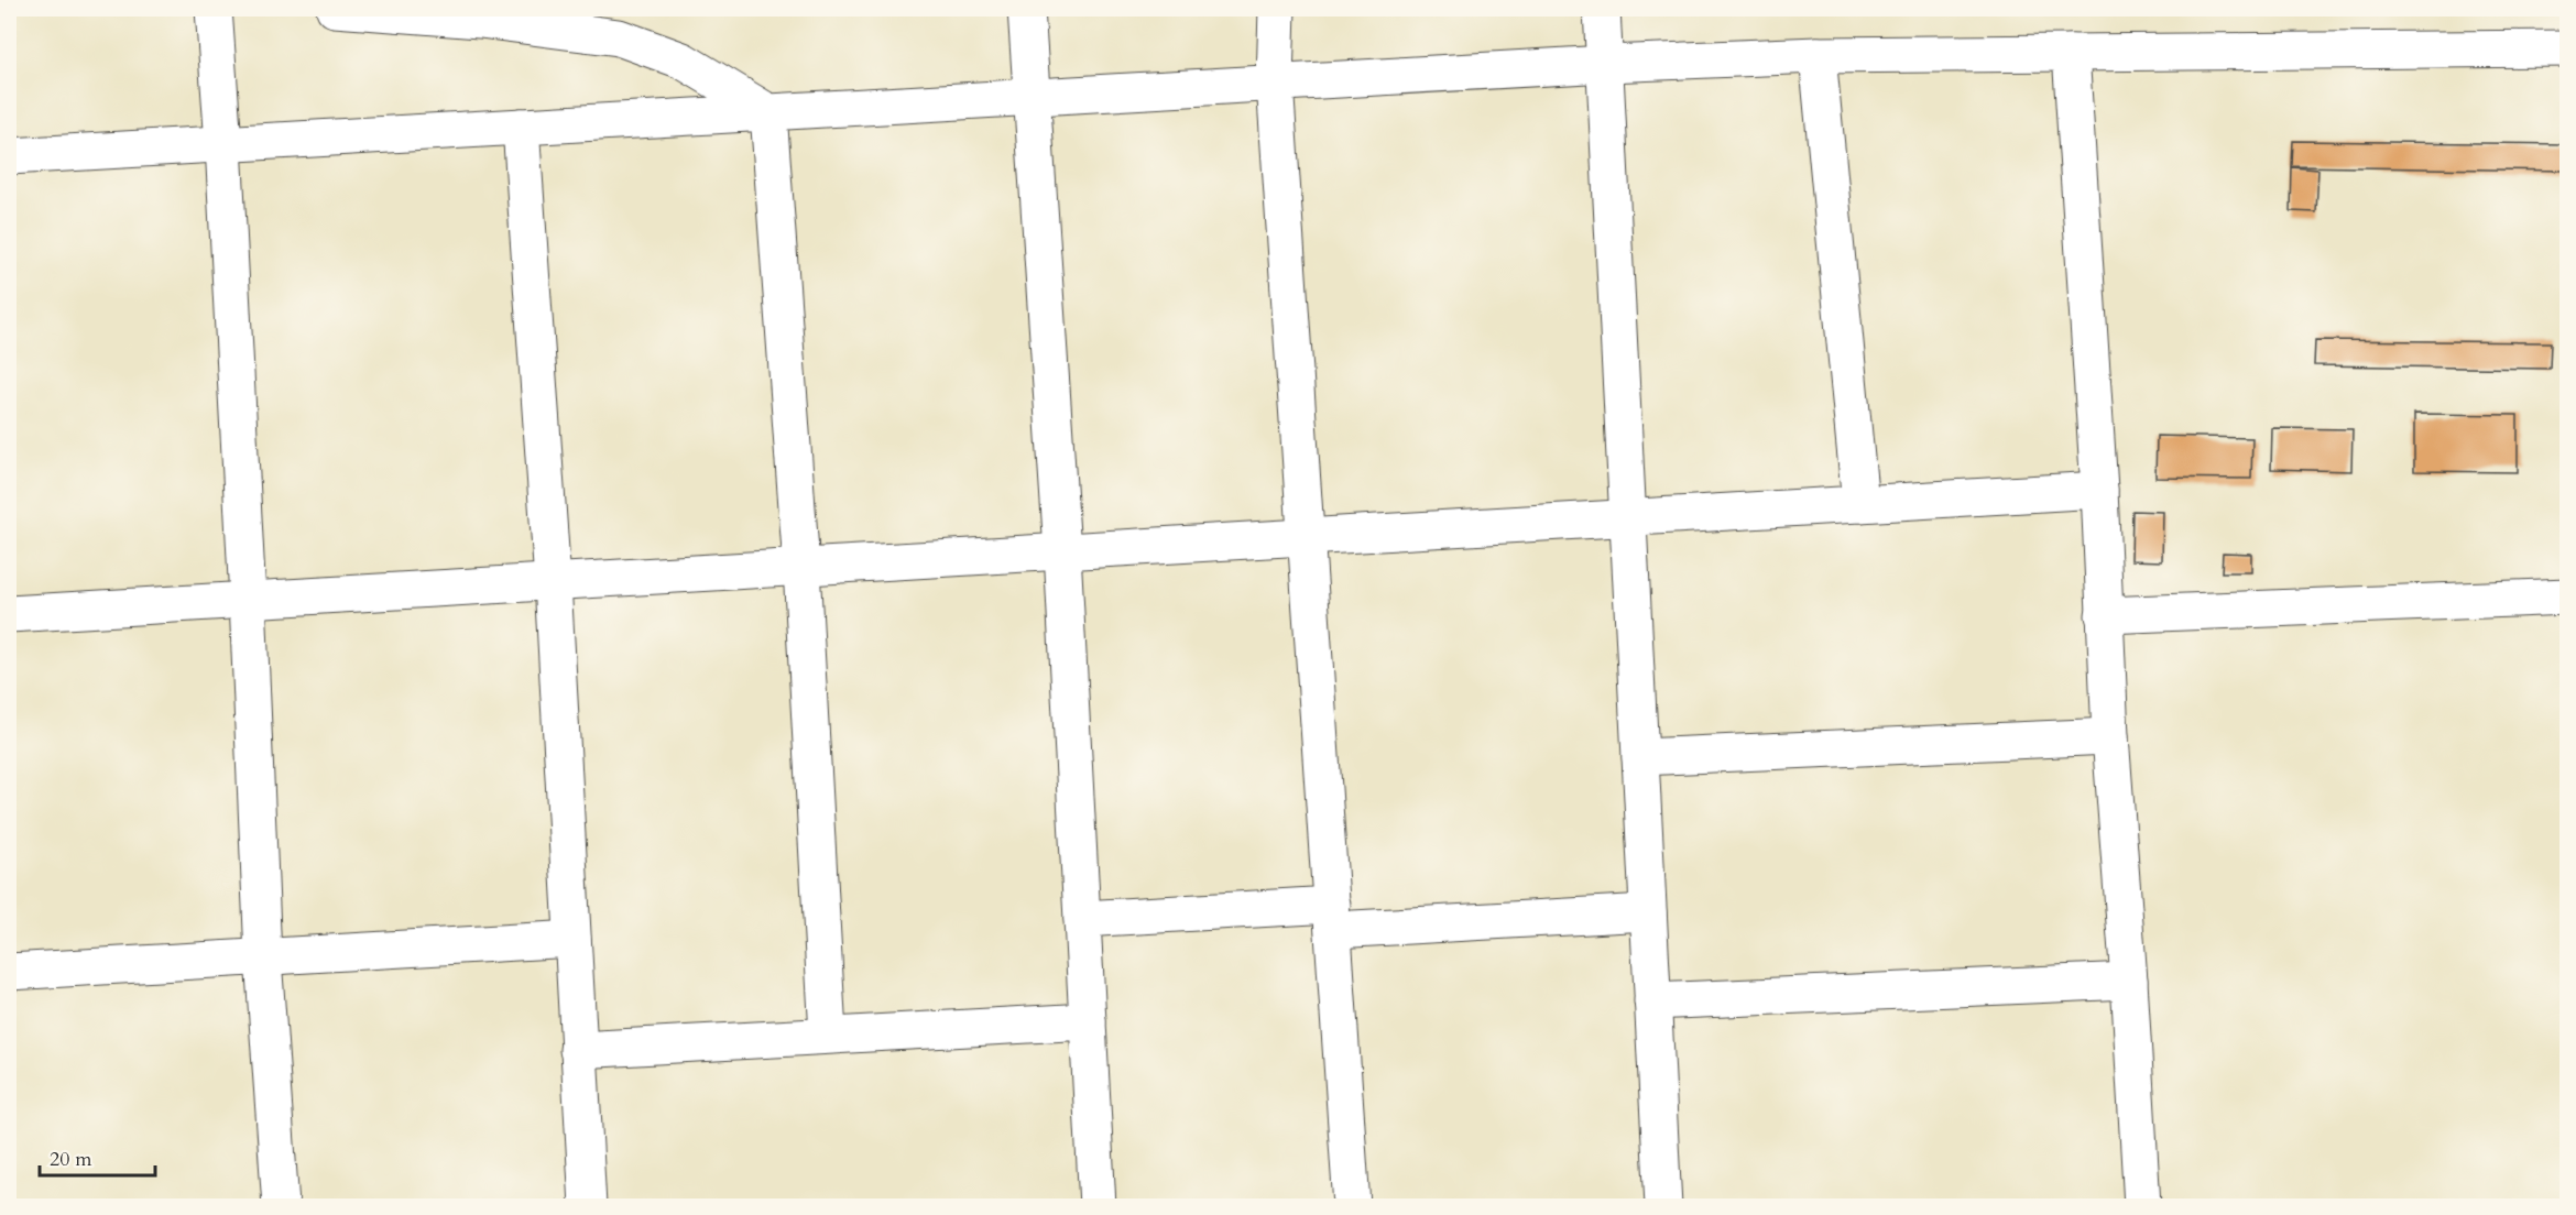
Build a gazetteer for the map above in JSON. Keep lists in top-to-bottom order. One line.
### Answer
{"scale_bar":"20 m"}
